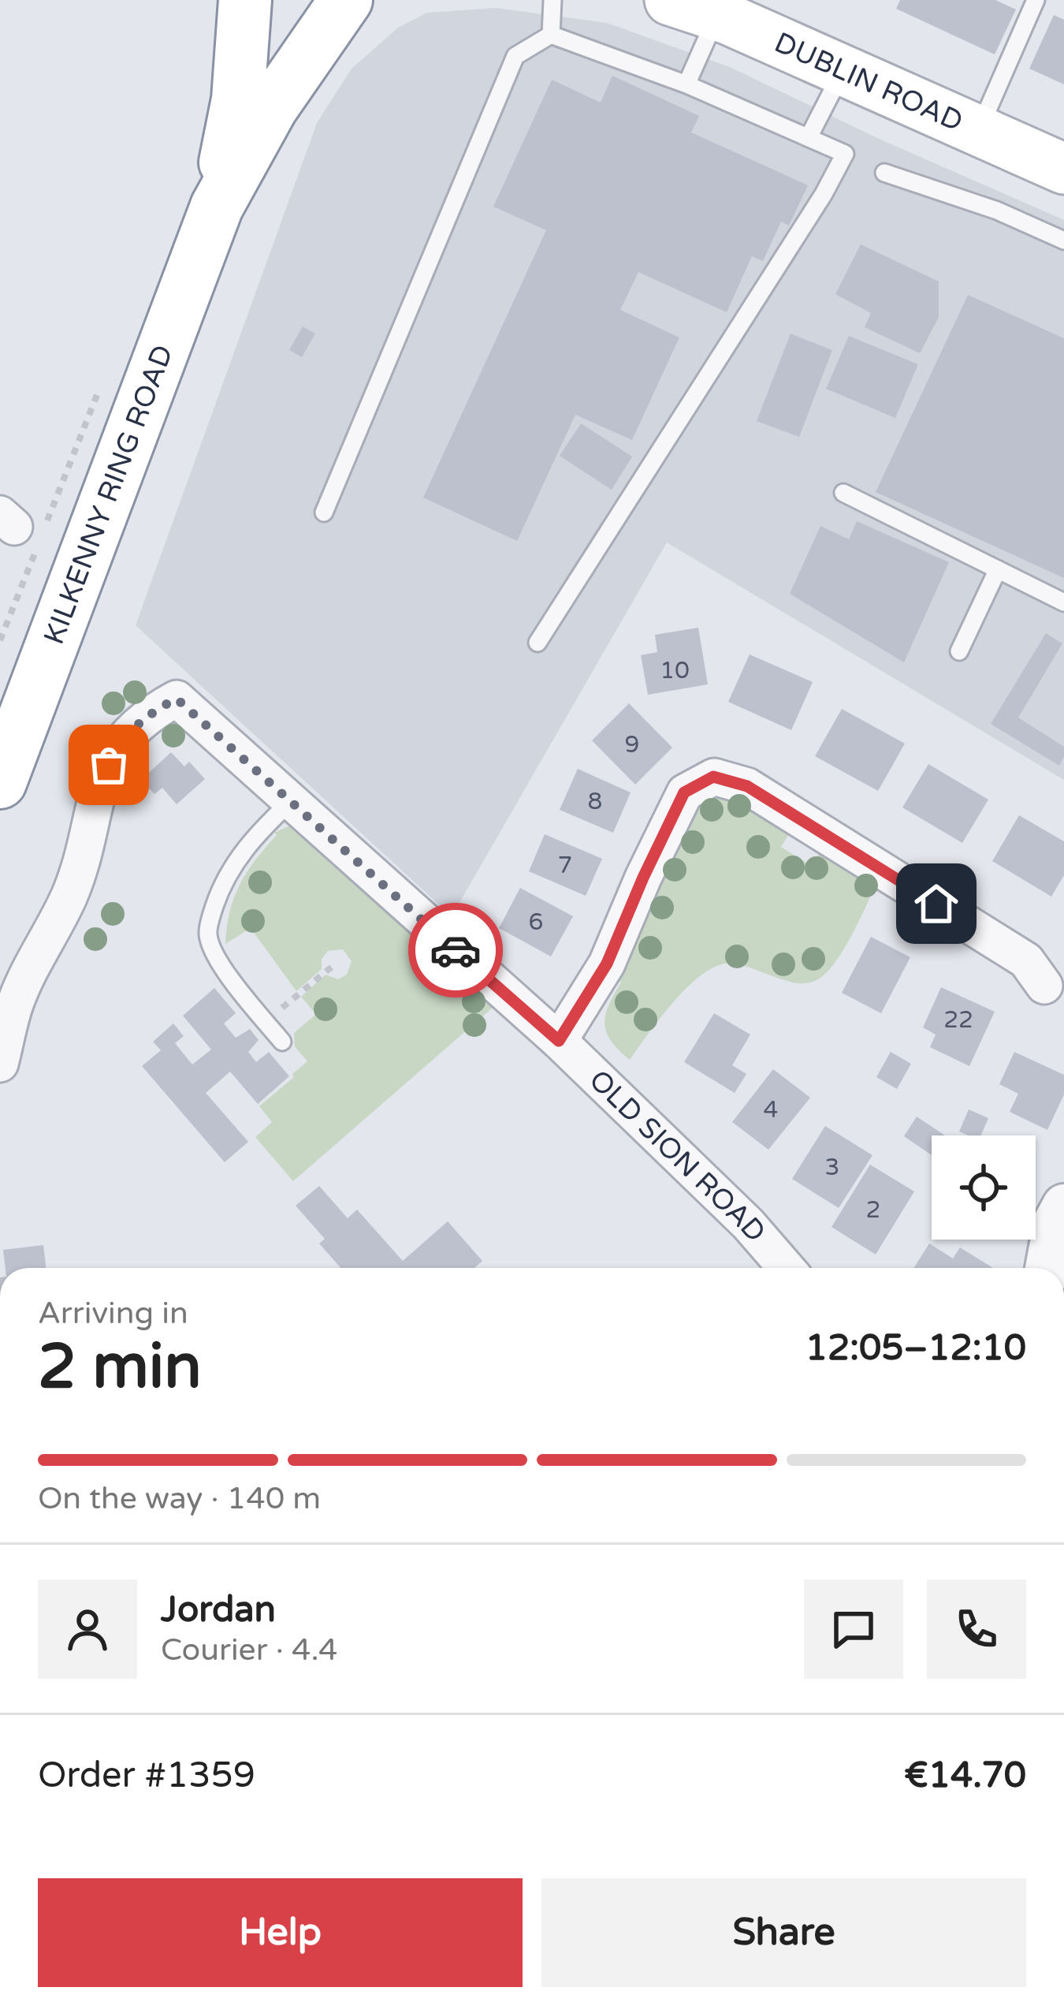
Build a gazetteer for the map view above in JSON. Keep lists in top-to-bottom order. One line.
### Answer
{"streets":{"highway":["KILKENNY RING ROAD"],"main road":["DUBLIN ROAD"],"street":["OLD SION ROAD"]},"house_numbers":["10","9","8","7","6","22","4","3","2"],"page":{"heading":["2 min","Arriving in","12:05–12:10"],"panel":["Jordan","Courier · 4.4","Order #1359","€14.70"],"bar":"On the way · 140 m","buttons":["Help","Share"]}}
